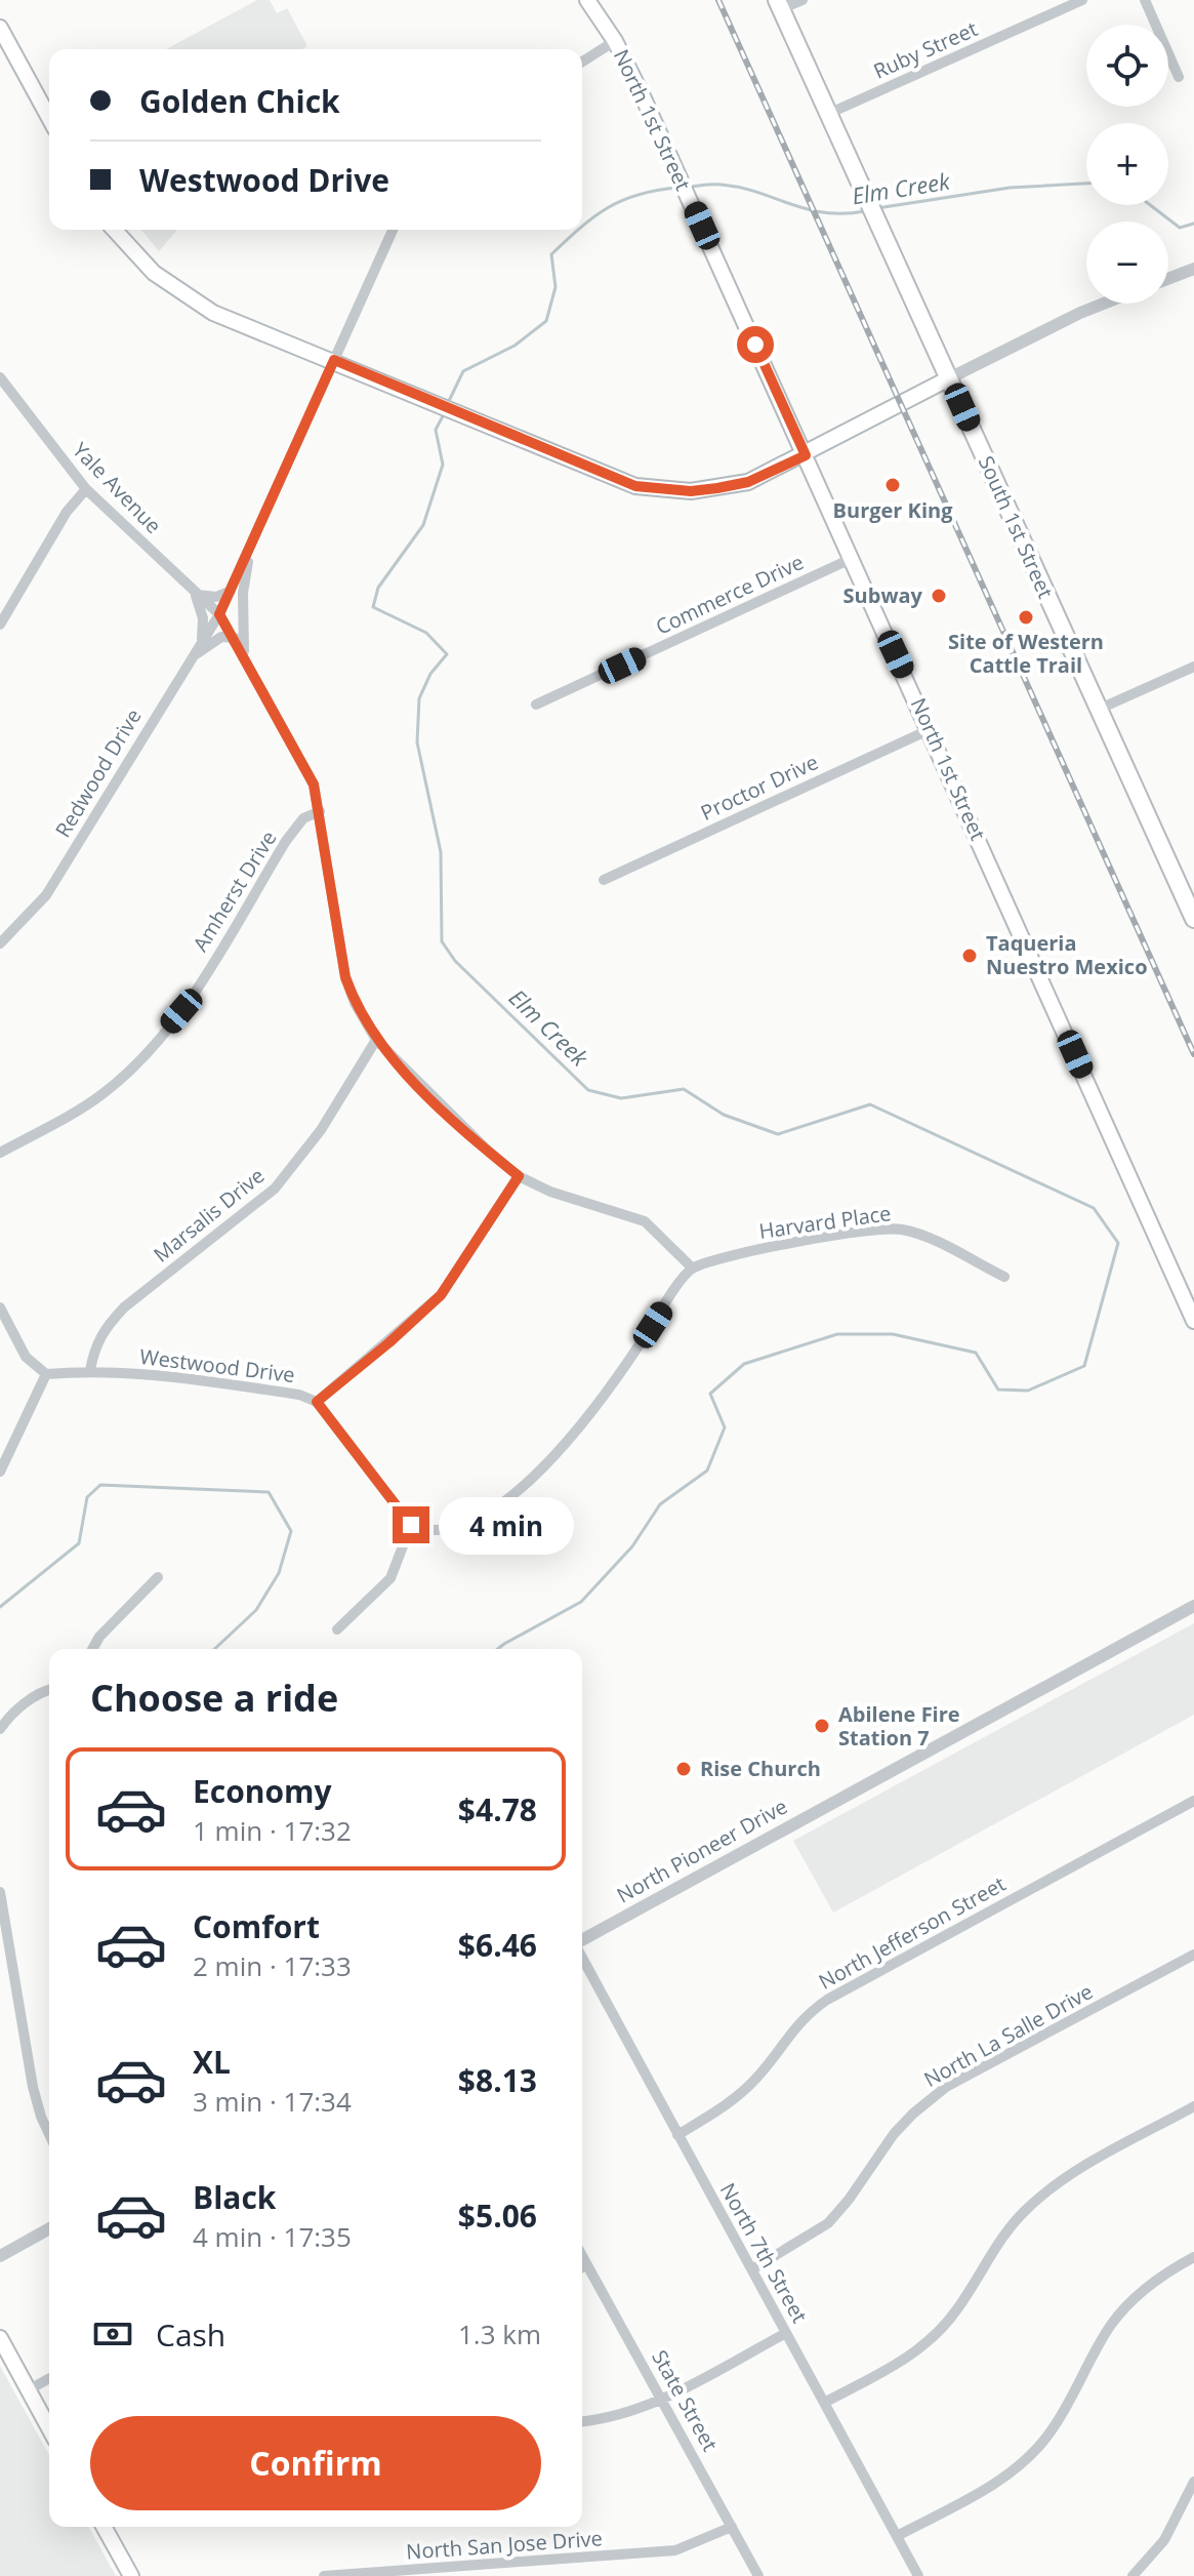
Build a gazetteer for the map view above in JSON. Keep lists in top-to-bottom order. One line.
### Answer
{"streets":{"main road":["North 1st Street","South 1st Street"],"street":["Ruby Street","Yale Avenue","Commerce Drive","Redwood Drive","Proctor Drive","Amherst Drive","Marsalis Drive","Harvard Place","Westwood Drive","North Pioneer Drive","North Jefferson Street","North La Salle Drive","North 7th Street","State Street","North San Jose Drive"]},"crossings":[["Ruby Street","South 1st Street"],["North 1st Street","Commerce Drive"],["North 1st Street","Proctor Drive"],["Yale Avenue","Redwood Drive"],["Marsalis Drive","Westwood Drive"],["North Jefferson Street","North 7th Street"],["North La Salle Drive","North 7th Street"],["State Street","North San Jose Drive"]],"water":["Elm Creek"],"places":["Burger King","Subway","Site of Western Cattle Trail","Taqueria Nuestro Mexico","Abilene Fire Station 7","Rise Church"],"page":{"map_buttons":["+","−"],"banner":["Golden Chick","Westwood Drive"],"bubble":"4 min","heading":"Choose a ride","list":[{"name":"Economy","note":"1 min · 17:32","value":"$4.78"},{"name":"Comfort","note":"2 min · 17:33","value":"$6.46"},{"name":"XL","note":"3 min · 17:34","value":"$8.13"},{"name":"Black","note":"4 min · 17:35","value":"$5.06"}],"pay":["Cash","1.3 km"],"buttons":"Confirm"}}
